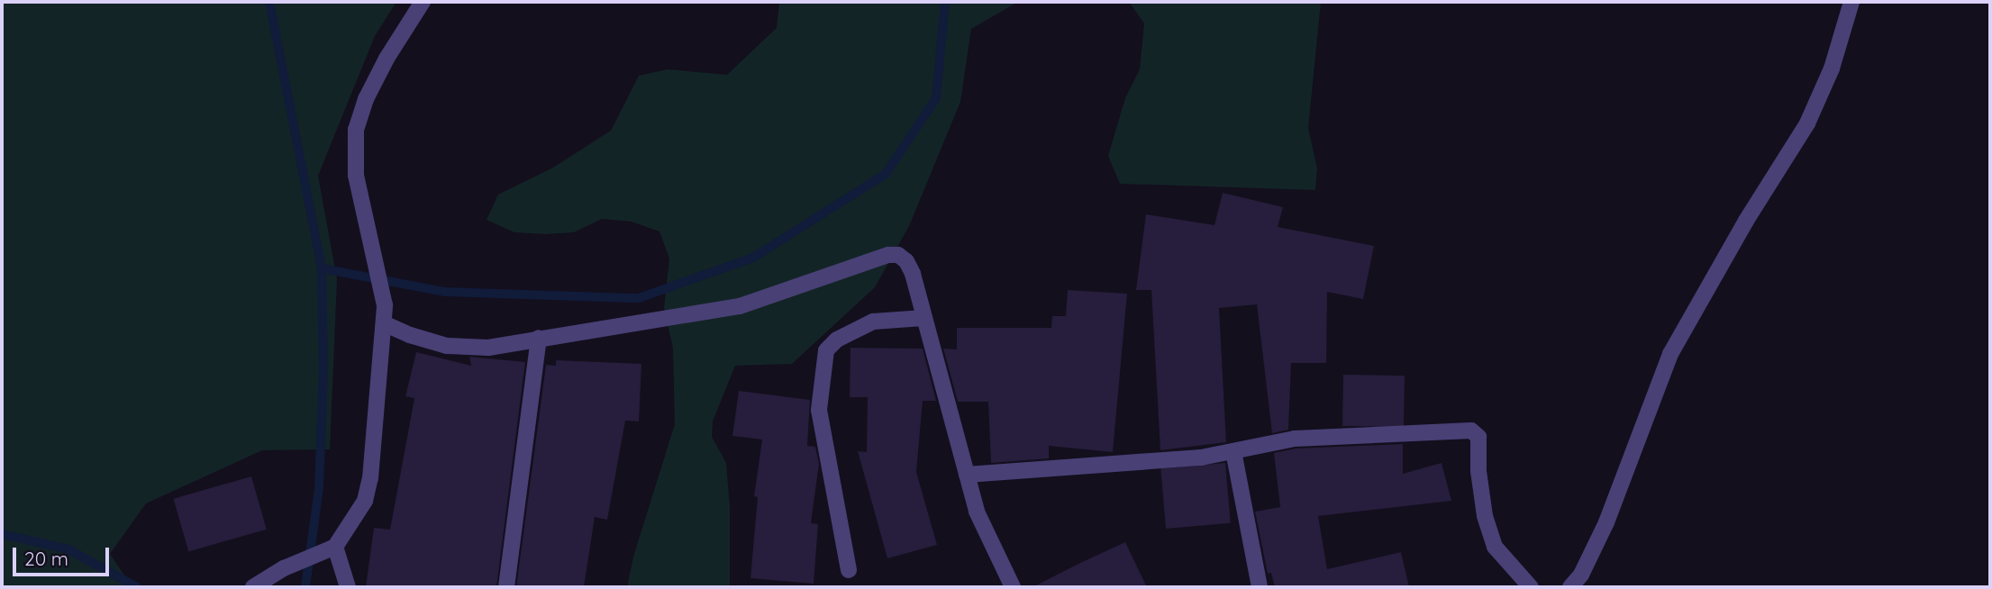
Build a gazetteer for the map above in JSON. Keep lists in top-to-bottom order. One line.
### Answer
{"scale_bar":"20 m"}
